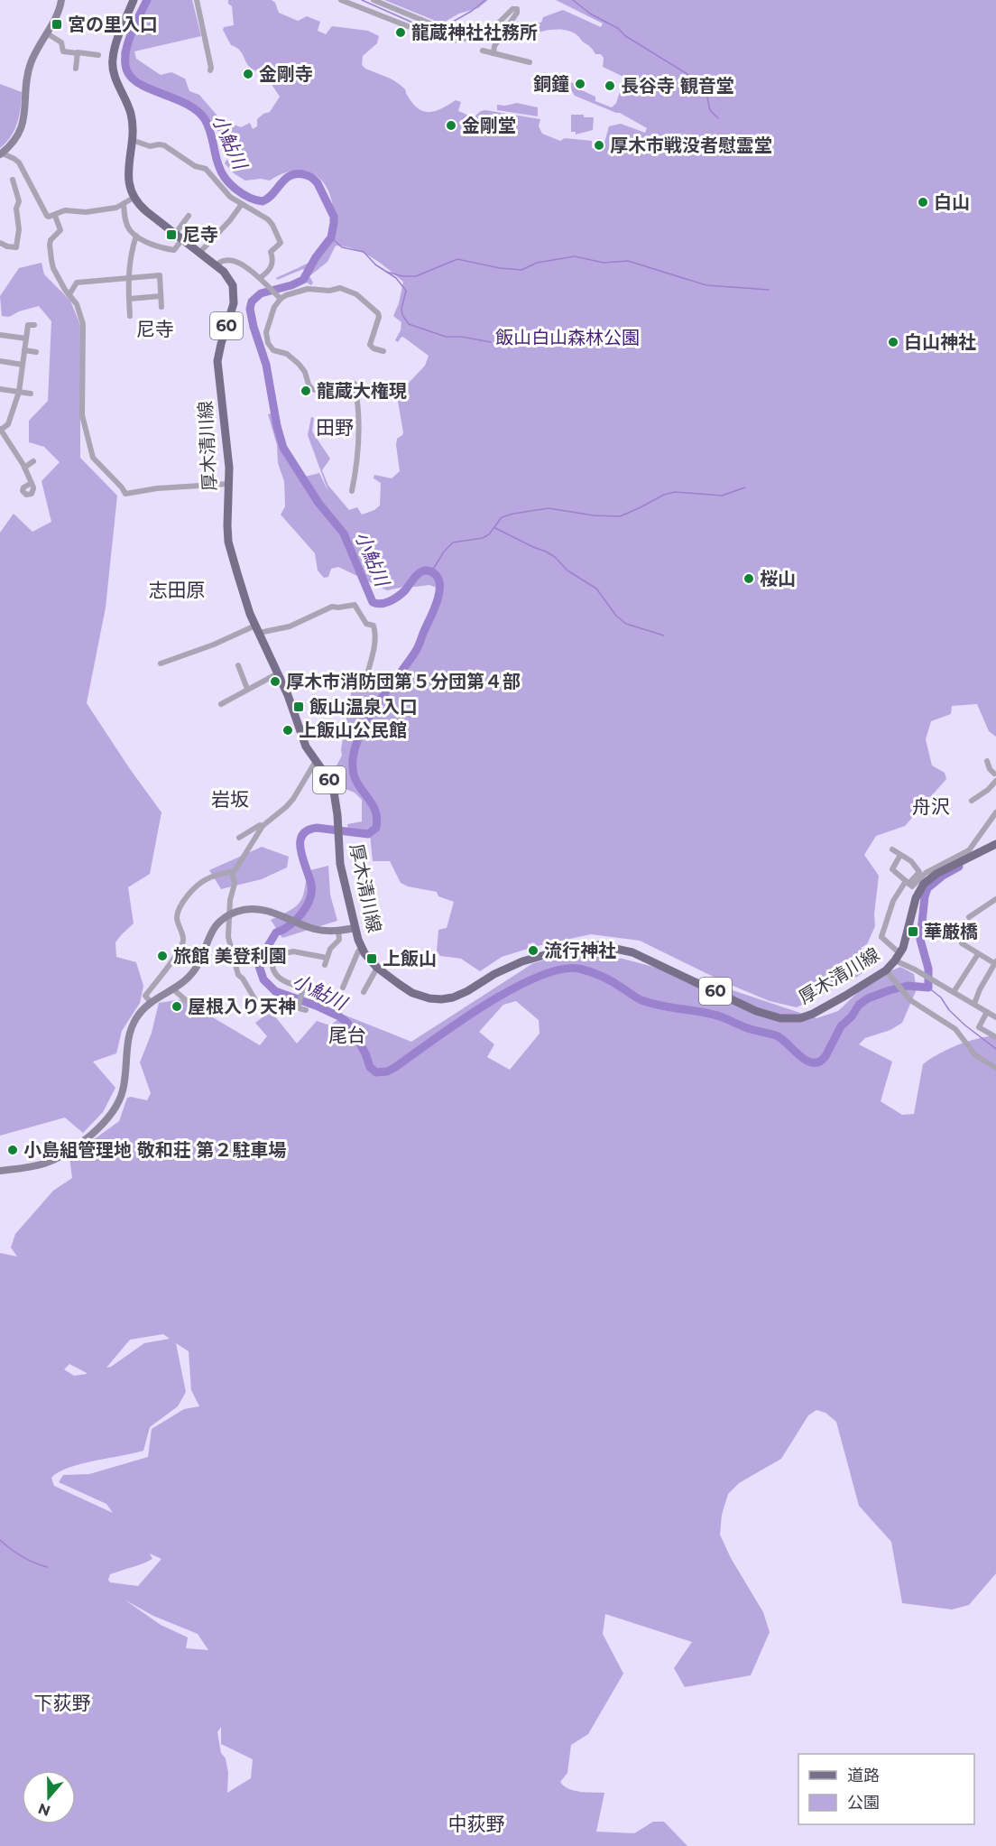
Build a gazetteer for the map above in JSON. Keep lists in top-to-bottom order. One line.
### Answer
{"streets":{"main road":["60","厚木清川線"]},"crossings":[["60","厚木清川線"]],"districts":["尼寺","田野","志田原","岩坂","舟沢","尾台","下荻野","中荻野"],"water":["小鮎川"],"parks":["飯山白山森林公園"],"places":{"transit":["宮の里入口","尼寺","飯山温泉入口","華厳橋","上飯山"],"other":["龍蔵神社社務所","金剛寺","銅鐘","長谷寺 観音堂","金剛堂","厚木市戦没者慰霊堂","白山","白山神社","龍蔵大権現","桜山","厚木市消防団第５分団第４部","上飯山公民館","流行神社","旅館 美登利園","屋根入り天神","小島組管理地 敬和荘 第２駐車場"]},"legend":["道路","公園"],"north":"bottom"}
